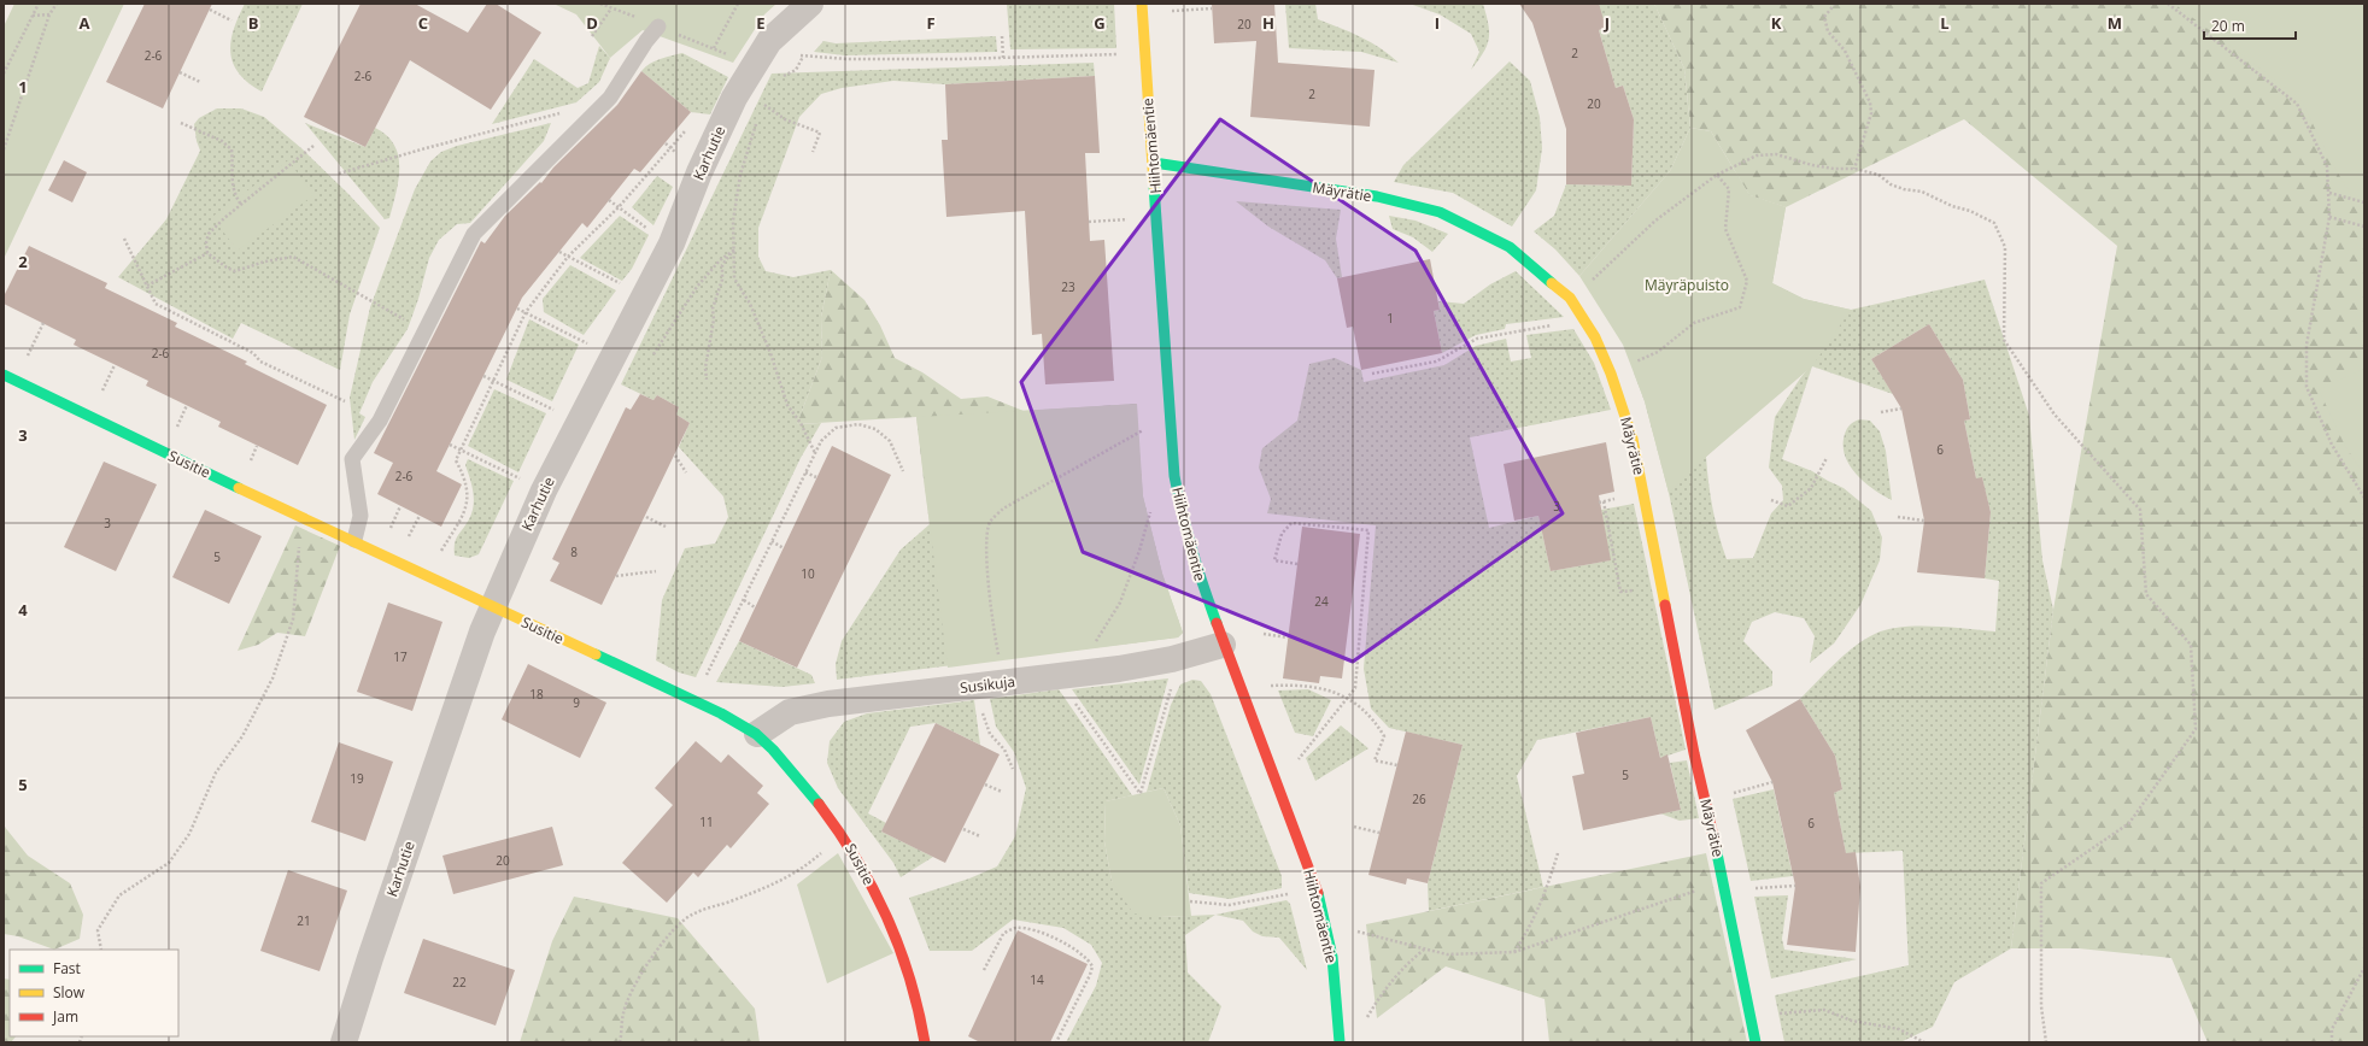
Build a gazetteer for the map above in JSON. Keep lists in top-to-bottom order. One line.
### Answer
{"streets":{"street":["Hiihtomäentie","Karhutie","Mäyrätie","Susitie","Susikuja"]},"crossings":[["Hiihtomäentie","Mäyrätie"],["Hiihtomäentie","Susikuja"],["Karhutie","Susitie"],["Susitie","Susikuja"]],"parks":["Mäyräpuisto"],"house_numbers":["20","2","2-6","2-6","2","20","23","1","2-6","6","2-6","3","3","8","5","10","24","17","18","9","5","19","26","11","6","20","21","14","22"],"legend":["Fast","Slow","Jam"],"scale_bar":"20 m","grid":{"columns":["A","B","C","D","E","F","G","H","I","J","K","L","M"],"rows":["1","2","3","4","5"]}}
